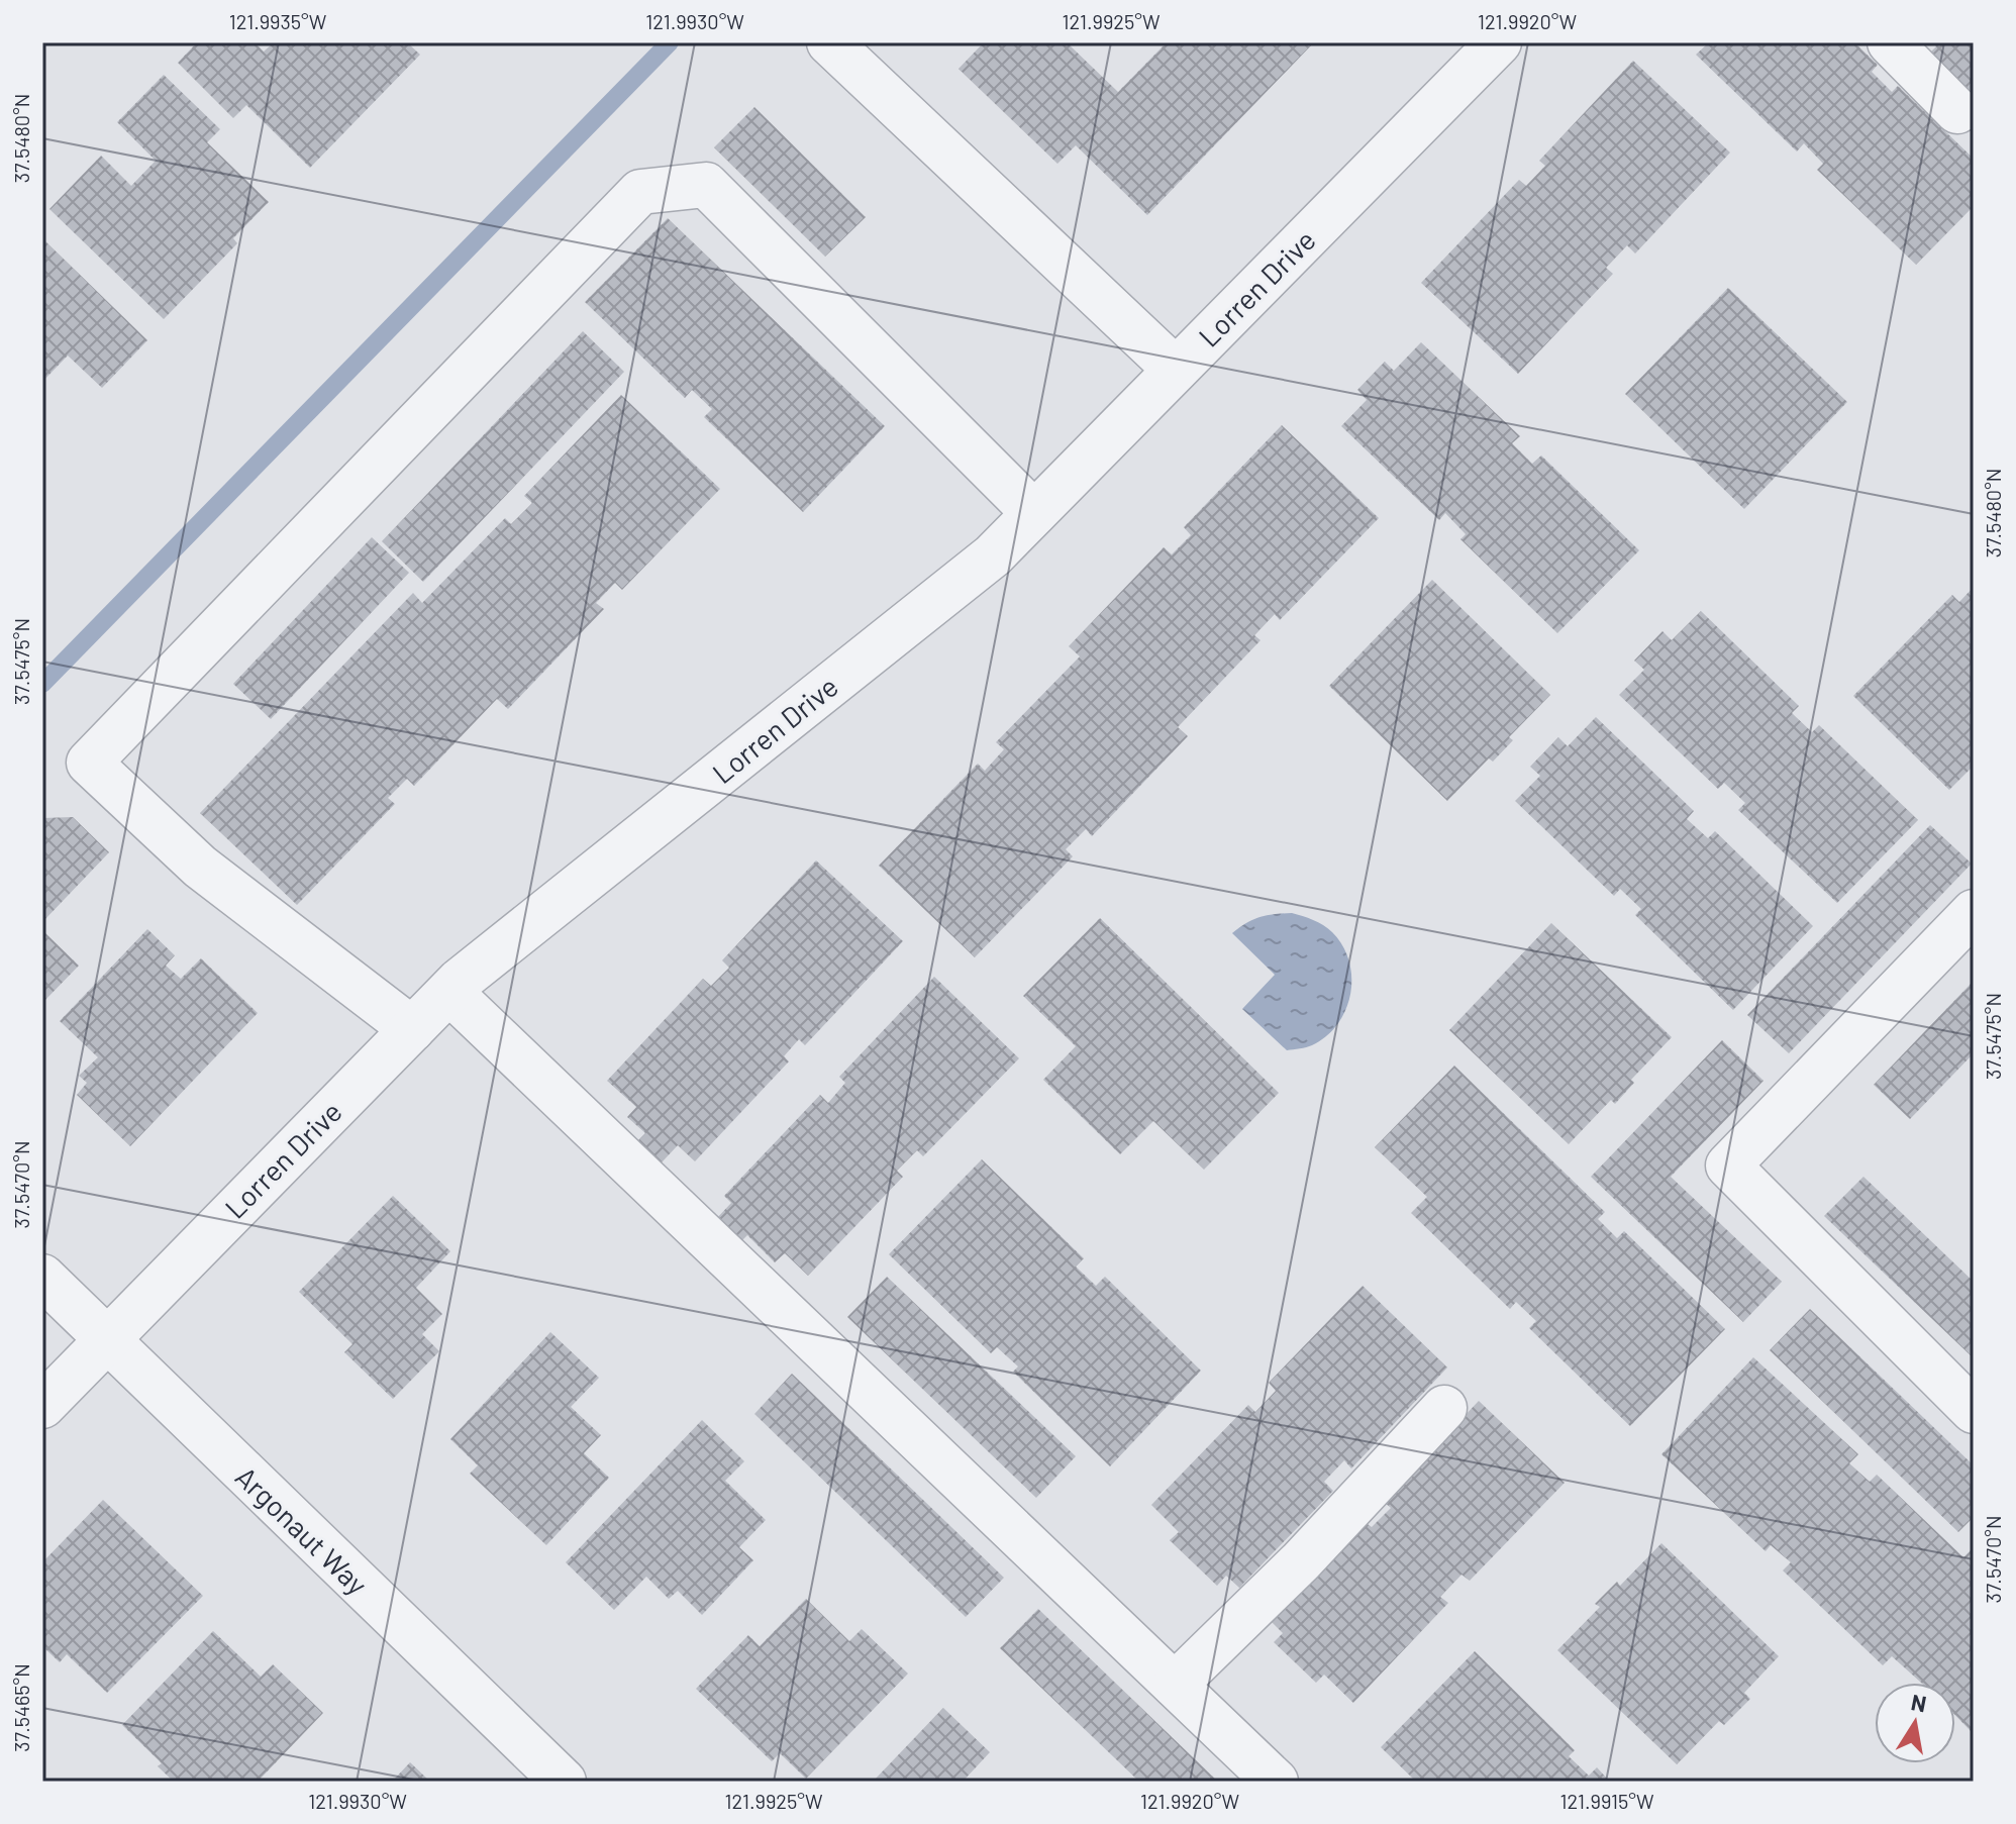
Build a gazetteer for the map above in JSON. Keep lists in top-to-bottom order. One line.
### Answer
{"streets":{"street":["Lorren Drive","Argonaut Way"]},"crossings":[["Lorren Drive","Argonaut Way"]],"north":"top","coordinates":["121.9935°W","121.9930°W","121.9925°W","121.9920°W","37.5480°N","37.5475°N","37.5470°N","37.5465°N","121.9915°W"]}
